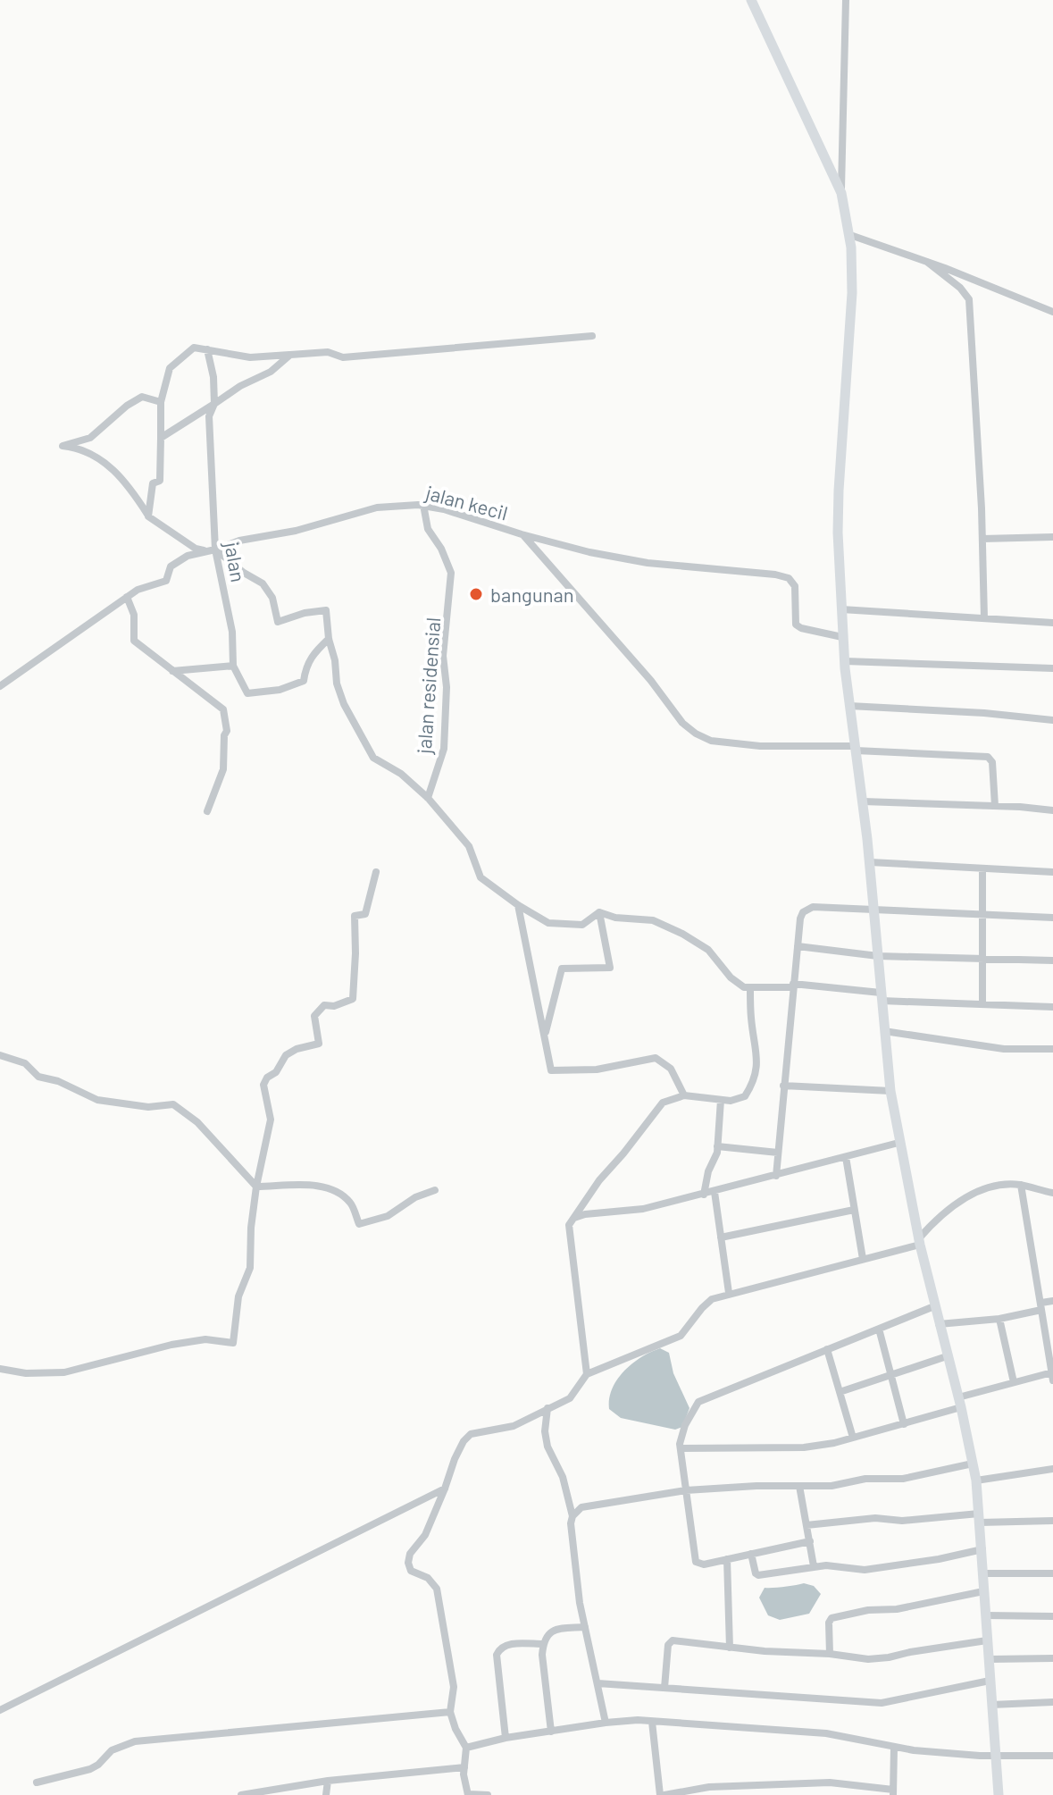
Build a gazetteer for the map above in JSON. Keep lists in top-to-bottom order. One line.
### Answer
{"streets":{"street":["jalan kecil","jalan","jalan residensial"]},"crossings":[["jalan kecil","jalan"],["jalan kecil","jalan residensial"],["jalan","jalan residensial"]],"places":["bangunan"]}
